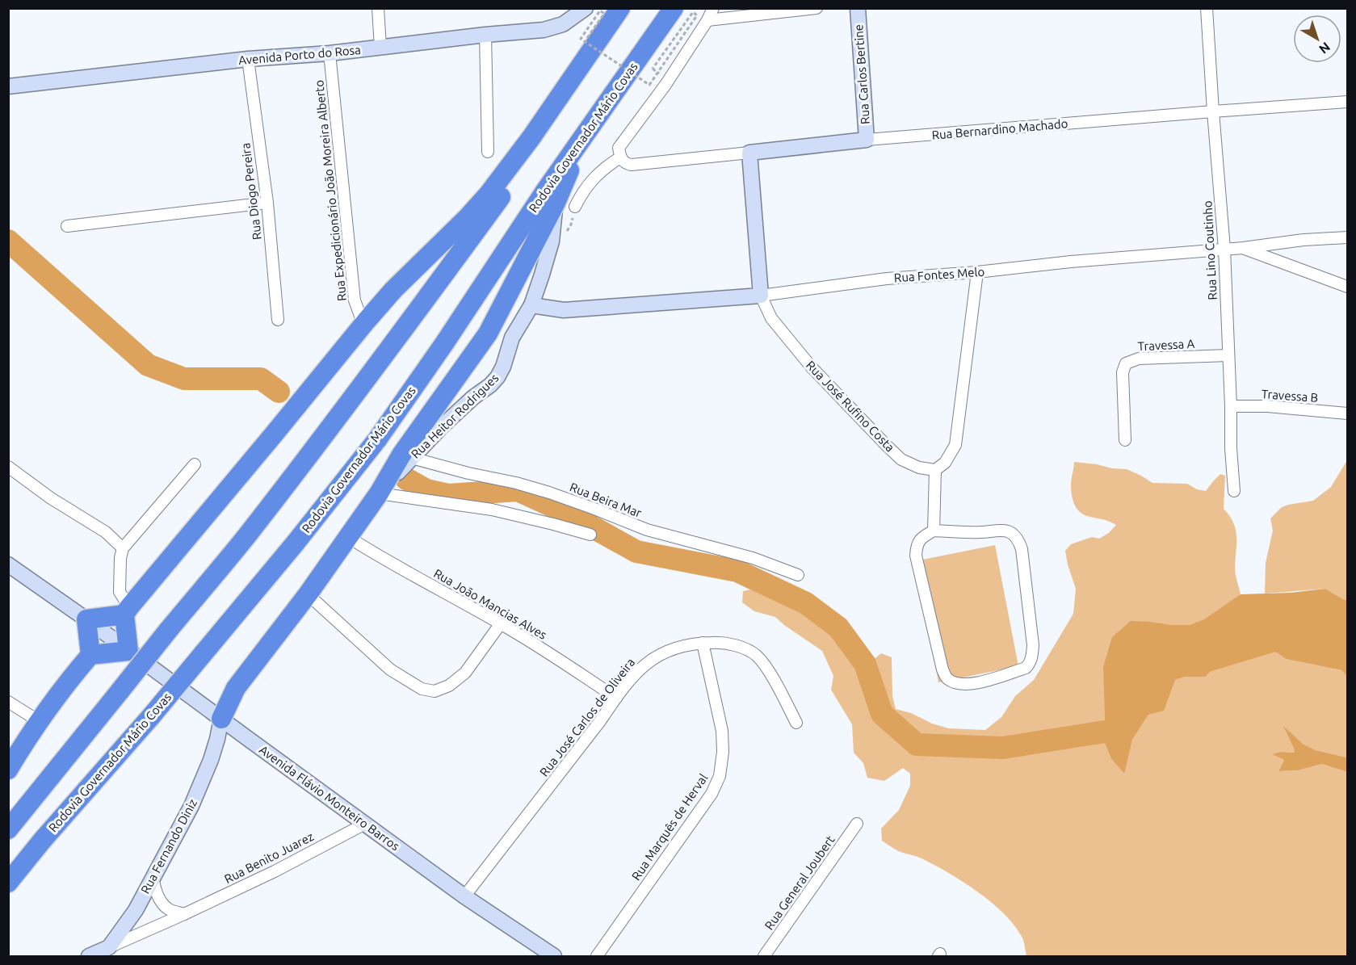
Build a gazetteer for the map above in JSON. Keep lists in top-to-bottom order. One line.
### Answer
{"streets":{"highway":["Rodovia Governador Mário Covas"],"street":["Avenida Porto do Rosa","Rua Carlos Bertine","Rua Bernardino Machado","Rua Expedicionário João Moreira Alberto","Rua Diogo Pereira","Rua Lino Coutinho","Rua Fontes Melo","Travessa A","Travessa B","Rua José Rufino Costa","Rua Heitor Rodrigues","Rua Beira Mar","Rua João Mancias Alves","Rua José Carlos de Oliveira","Avenida Flávio Monteiro Barros","Rua Marquês de Herval","Rua Fernando Diniz","Rua Benito Juarez","Rua General Joubert"]},"crossings":[["Avenida Porto do Rosa","Rua Expedicionário João Moreira Alberto"],["Avenida Porto do Rosa","Rua Diogo Pereira"],["Rua Carlos Bertine","Rua Bernardino Machado"],["Rua Bernardino Machado","Rua Lino Coutinho"],["Rua Bernardino Machado","Rua José Rufino Costa"],["Rua Lino Coutinho","Rua Fontes Melo"],["Rua Lino Coutinho","Travessa A"],["Rua Lino Coutinho","Travessa B"],["Rua Fontes Melo","Rua José Rufino Costa"],["Rua Fontes Melo","Rua Heitor Rodrigues"],["Rua Heitor Rodrigues","Rua Beira Mar"],["Rua João Mancias Alves","Rua José Carlos de Oliveira"],["Rua José Carlos de Oliveira","Avenida Flávio Monteiro Barros"],["Rua José Carlos de Oliveira","Rua Marquês de Herval"],["Avenida Flávio Monteiro Barros","Rua Fernando Diniz"],["Avenida Flávio Monteiro Barros","Rua Benito Juarez"],["Rua Fernando Diniz","Rua Benito Juarez"]],"north":"bottom right"}
